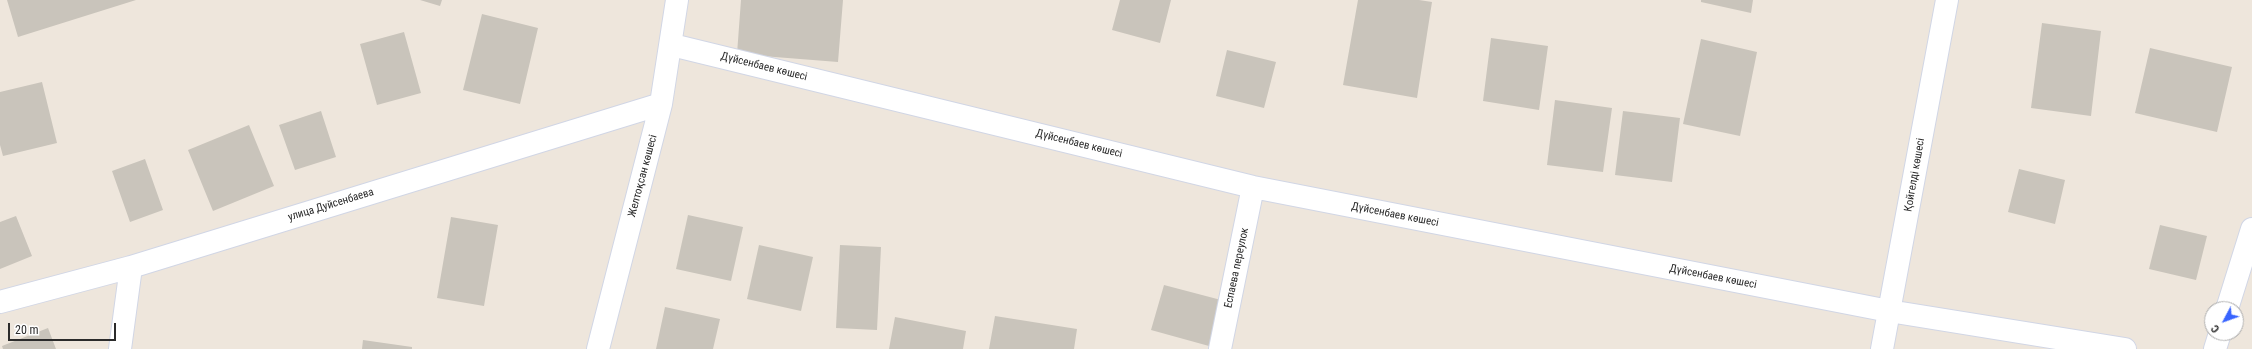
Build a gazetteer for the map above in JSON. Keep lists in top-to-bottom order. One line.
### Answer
{"streets":{"street":["Дүйсенбаев көшесі","Қойгелді көшесі","Желтоқсан көшесі","улица Дуйсенбаева","Еспаева переулок"]},"crossings":[["Дүйсенбаев көшесі","Қойгелді көшесі"],["Дүйсенбаев көшесі","Желтоқсан көшесі"],["Дүйсенбаев көшесі","Еспаева переулок"],["Желтоқсан көшесі","улица Дуйсенбаева"]],"scale_bar":"20 m","north":"bottom left"}
